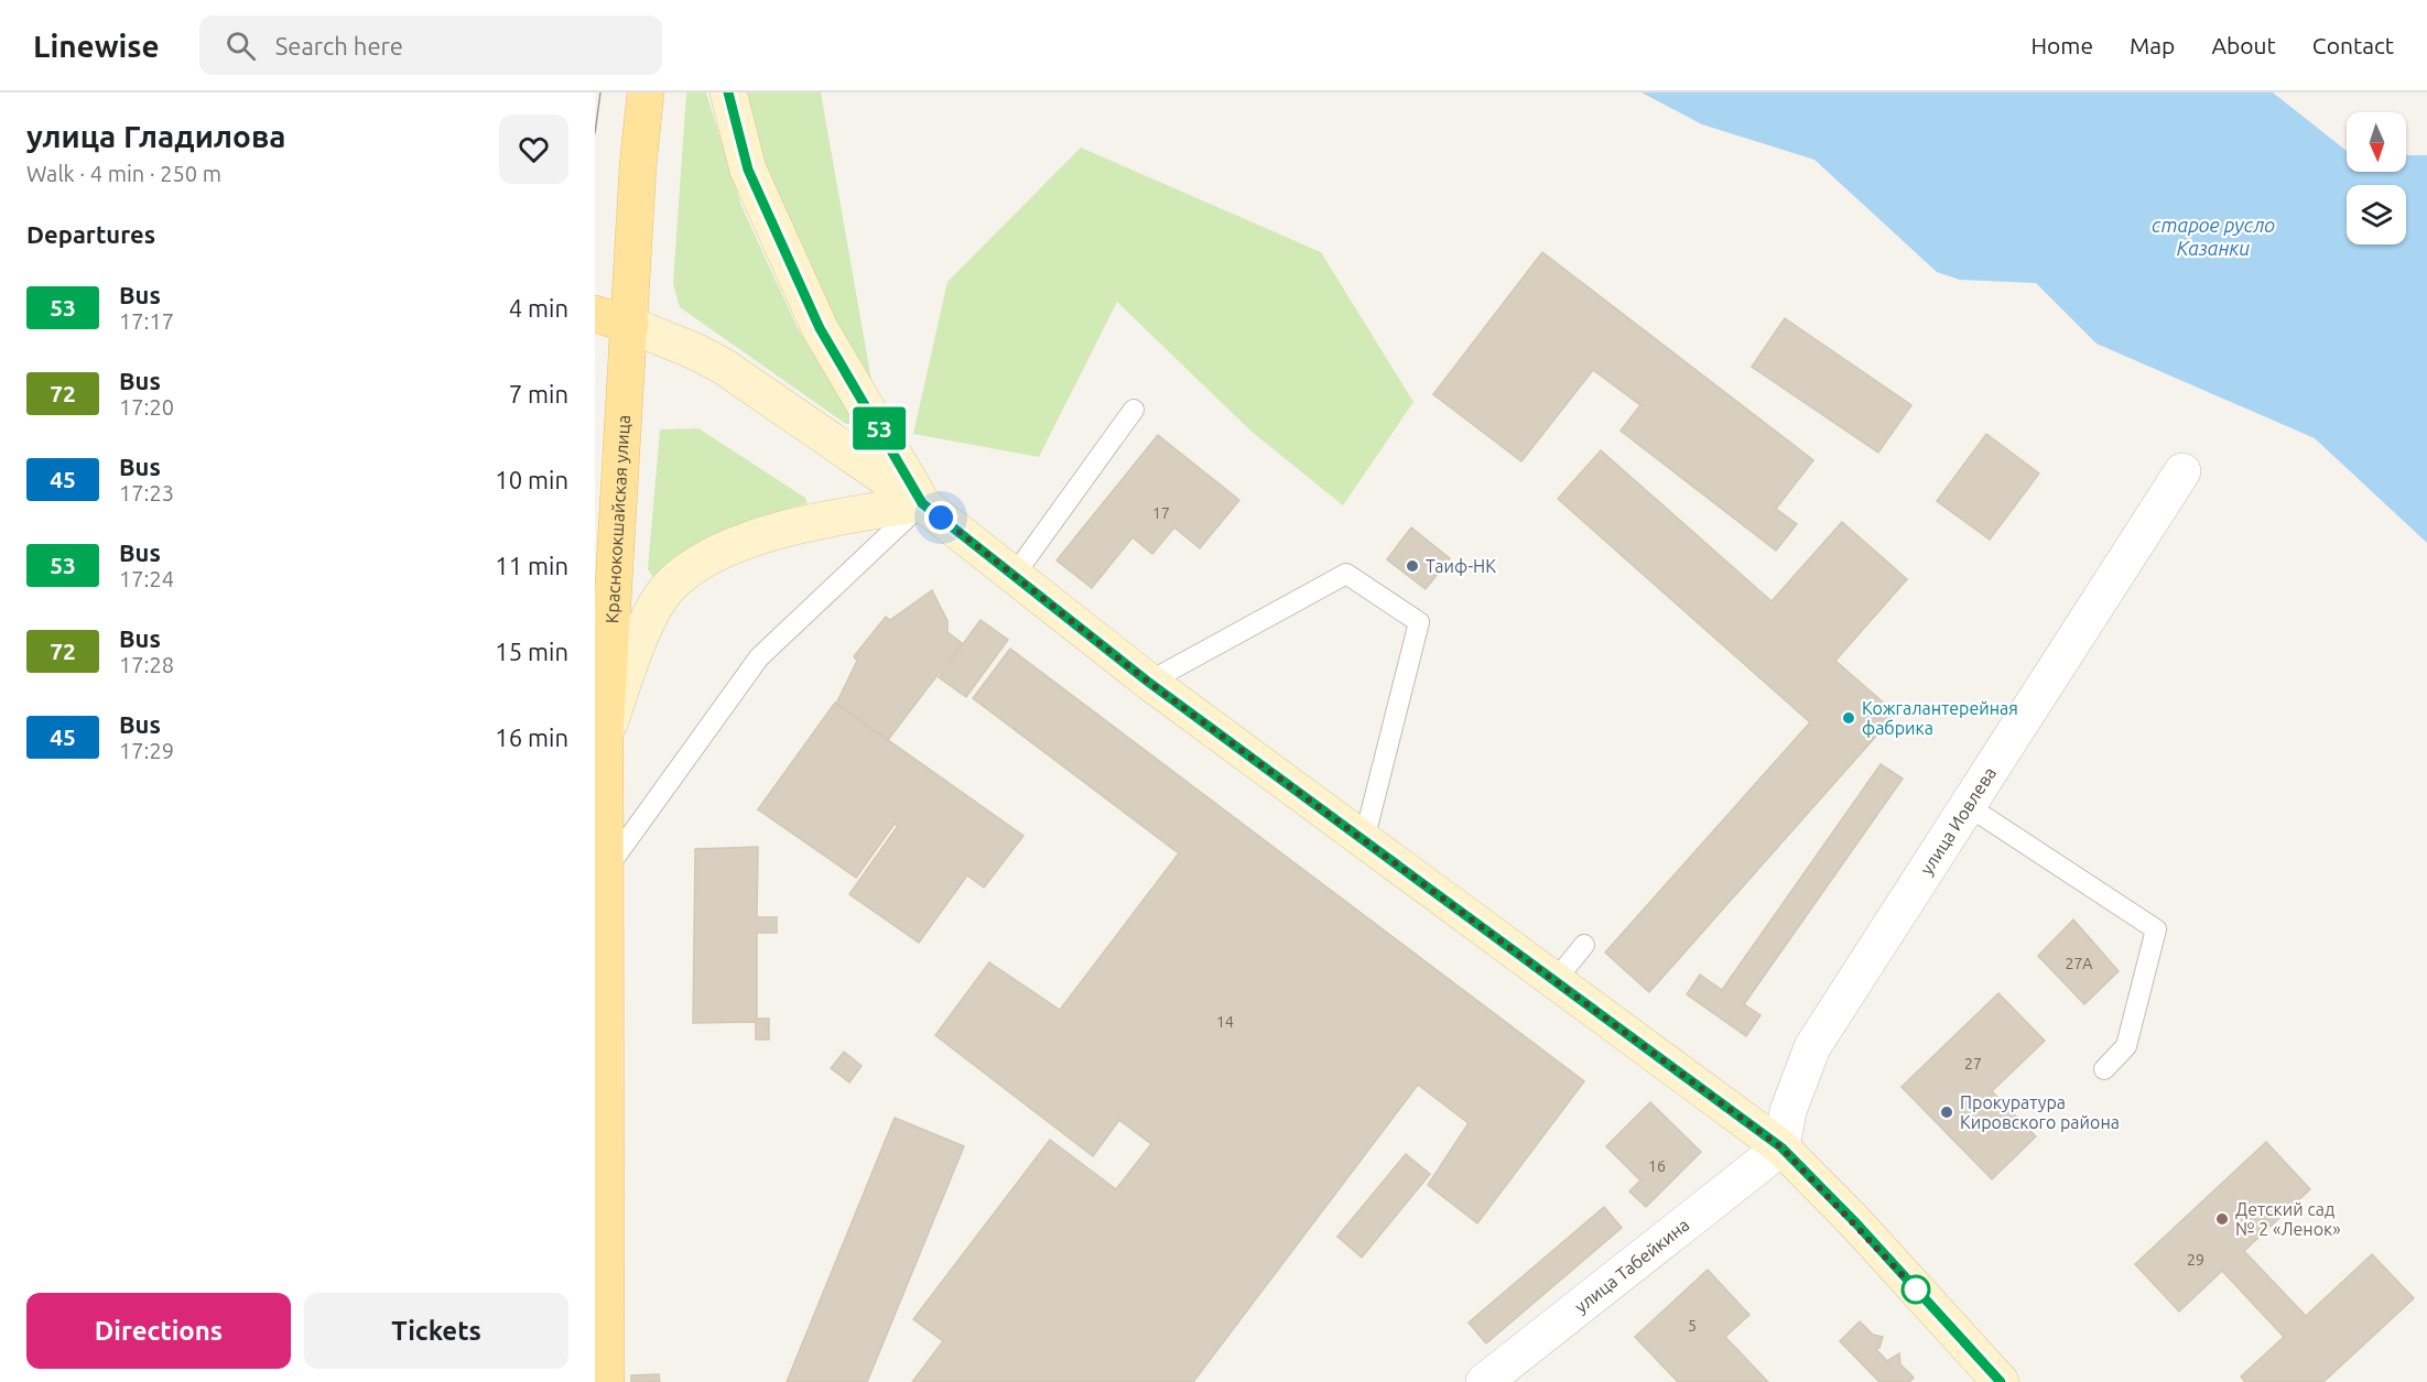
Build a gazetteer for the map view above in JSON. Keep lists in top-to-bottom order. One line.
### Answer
{"streets":{"main road":["Краснококшайская улица"],"street":["улица Иовлева","улица Табейкина"]},"crossings":[["улица Иовлева","улица Табейкина"]],"water":["старое русло Казанки"],"places":["Таиф-НК","Кожгалантерейная фабрика","Прокуратура Кировского района","Детский сад № 2 «Ленок»"],"lines":["bus line 53"],"house_numbers":["17","27А","14","27","16","29","5"],"north":"bottom","page":{"header":"Linewise","search":"Search here","nav":["Home","Map","About","Contact"],"heading":[["улица Гладилова","Walk · 4 min · 250 m"],"Departures"],"on_map":"53","list":[{"mark":"53","name":"Bus","note":"17:17","value":"4 min"},{"mark":"72","name":"Bus","note":"17:20","value":"7 min"},{"mark":"45","name":"Bus","note":"17:23","value":"10 min"},{"mark":"53","name":"Bus","note":"17:24","value":"11 min"},{"mark":"72","name":"Bus","note":"17:28","value":"15 min"},{"mark":"45","name":"Bus","note":"17:29","value":"16 min"}],"buttons":["Directions","Tickets"]}}
